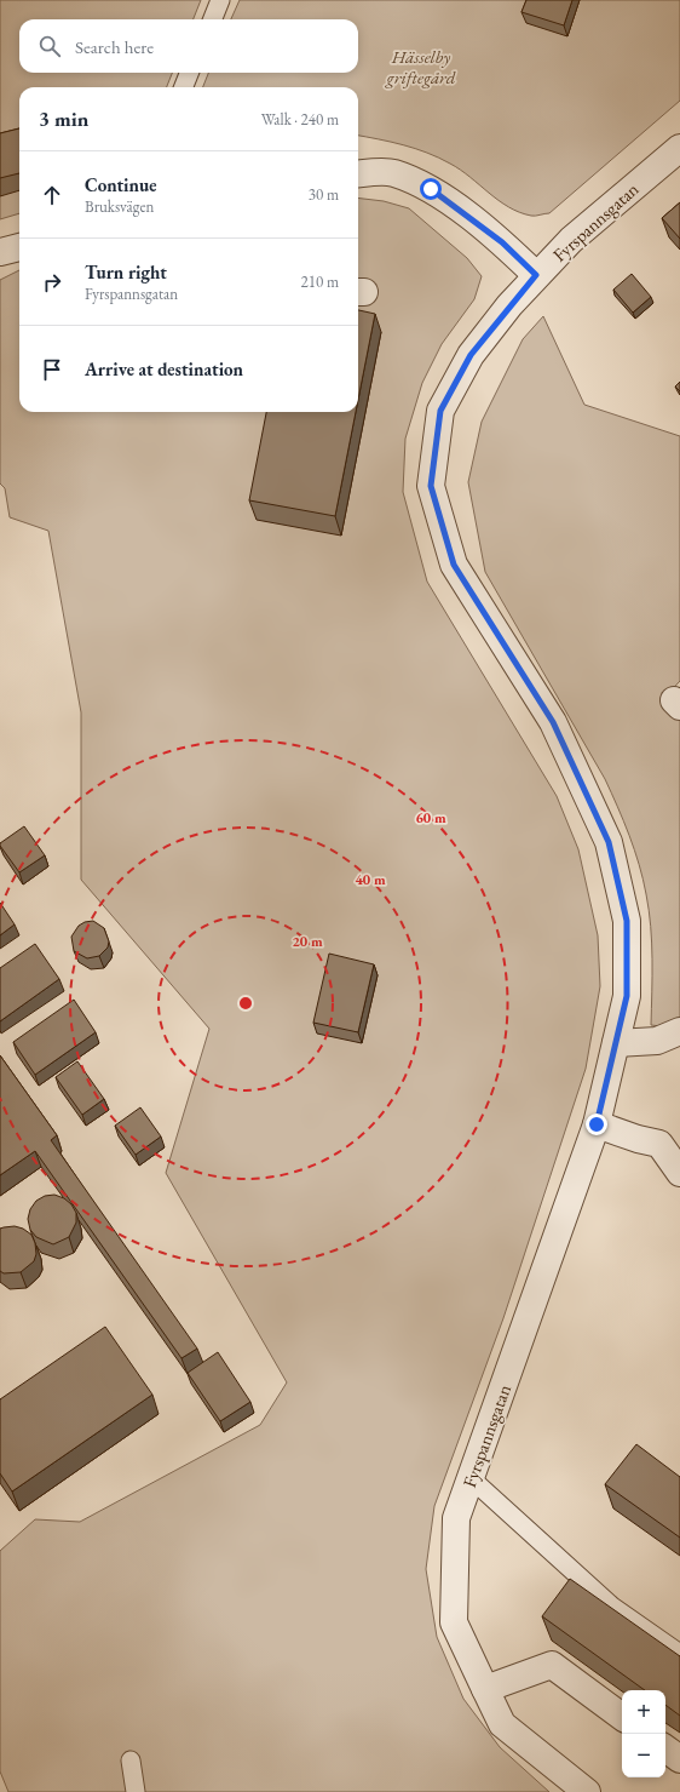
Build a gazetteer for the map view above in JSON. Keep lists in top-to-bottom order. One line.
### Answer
{"streets":{"street":["Fyrspannsgatan"]},"parks":["Hässelby griftegård"],"page":{"search":"Search here","heading":["3 min","Walk · 240 m"],"list":[["Continue","Bruksvägen","30 m"],["Turn right","Fyrspannsgatan","210 m"],"Arrive at destination"],"map_buttons":["+","−"]},"rings":["60 m","40 m","20 m"]}
